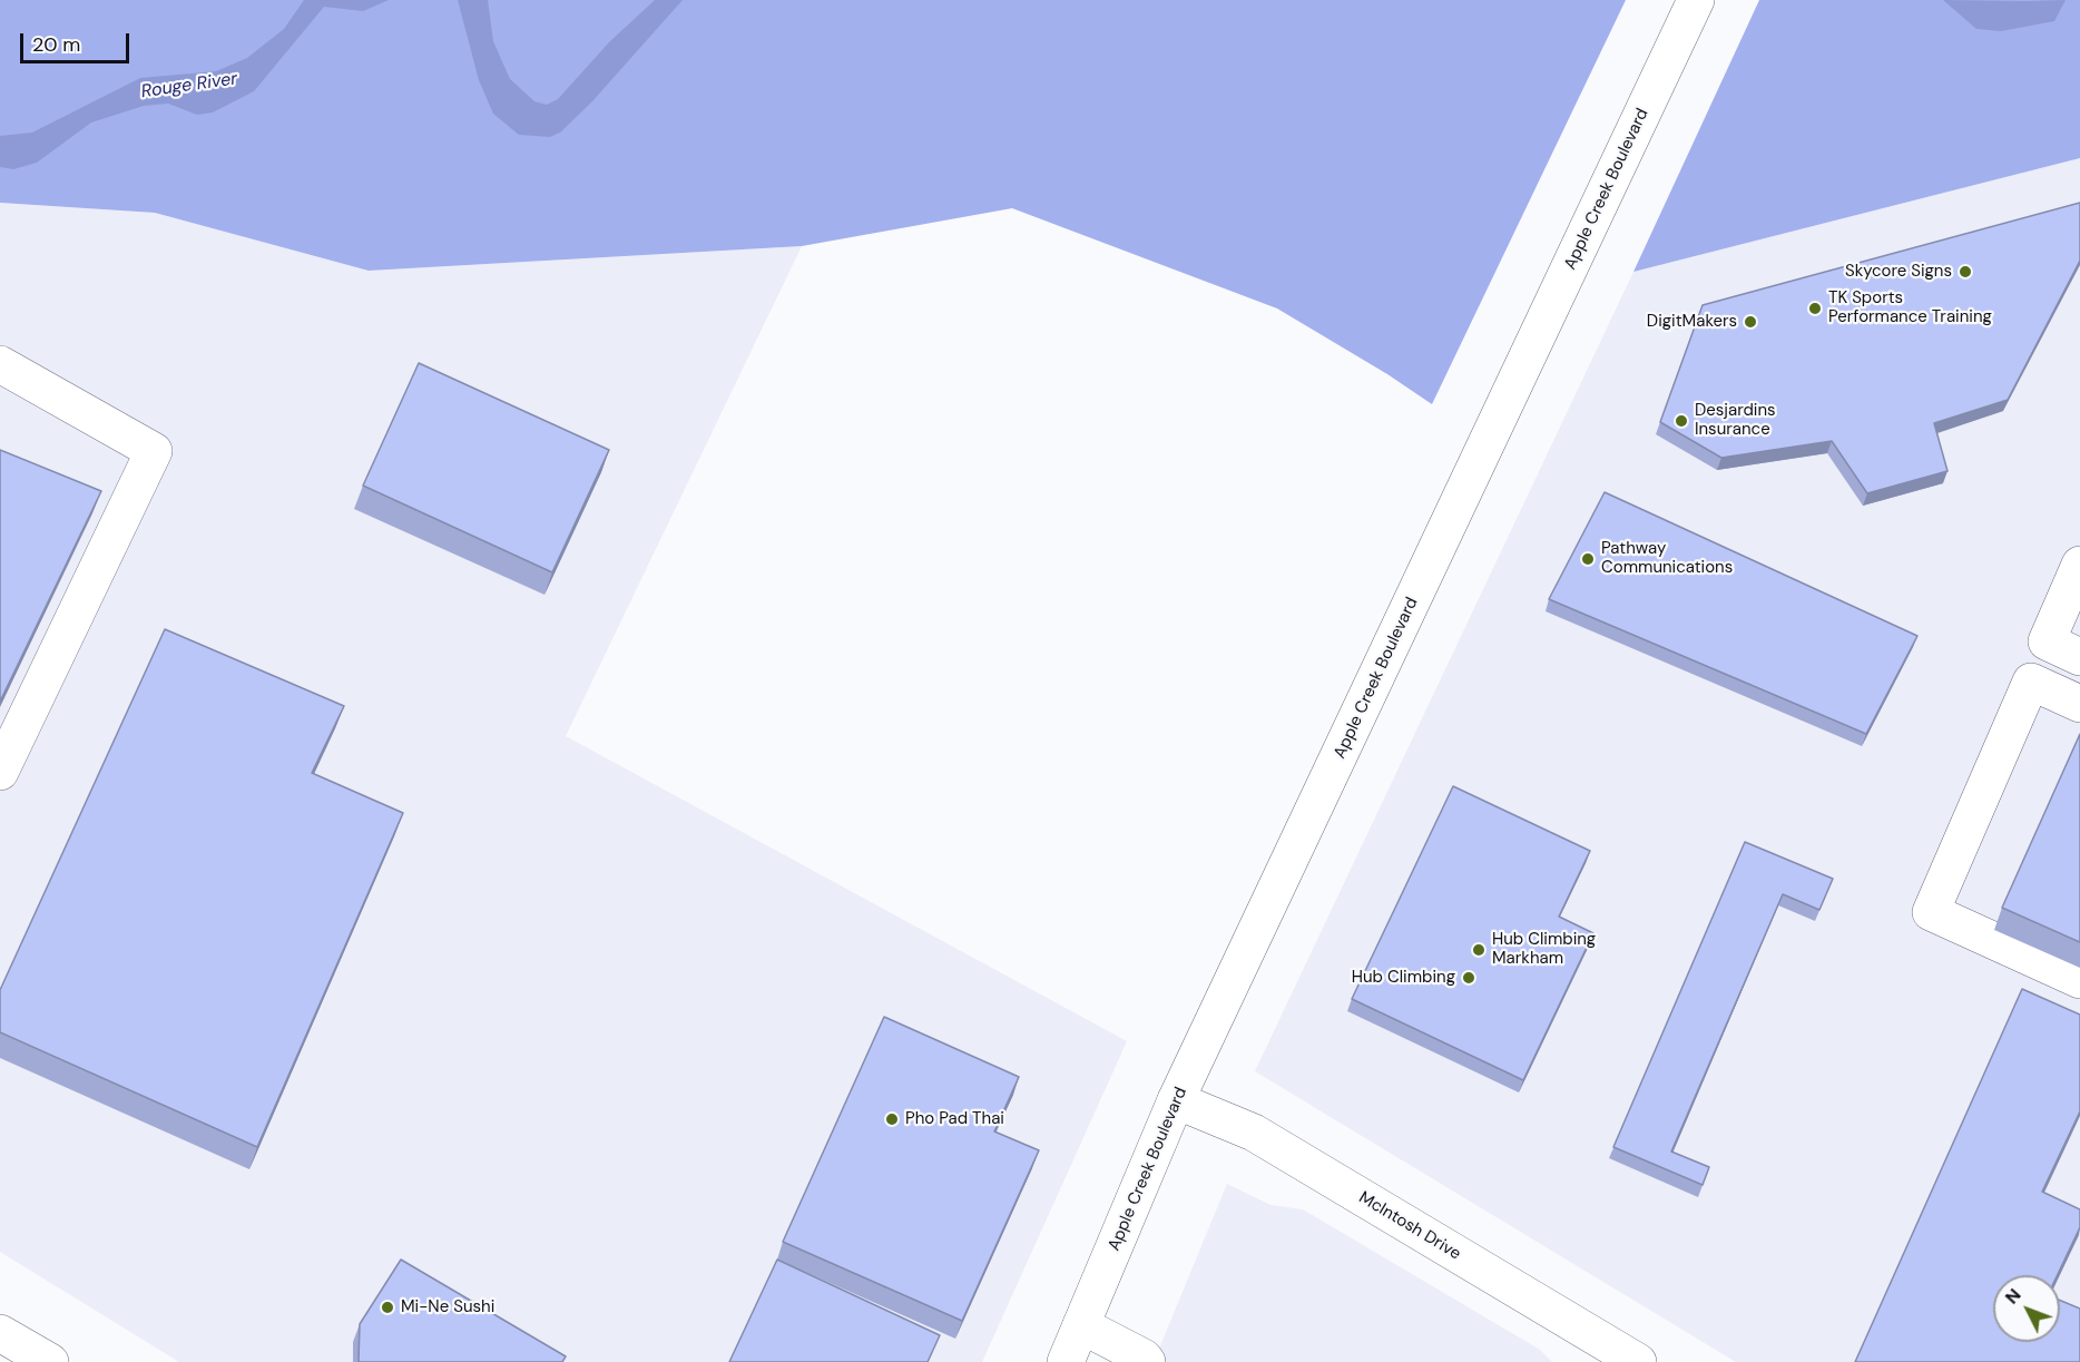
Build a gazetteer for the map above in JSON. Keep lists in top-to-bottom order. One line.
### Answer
{"streets":{"main road":["Apple Creek Boulevard","McIntosh Drive"]},"crossings":[["Apple Creek Boulevard","McIntosh Drive"]],"water":["Rouge River"],"places":["Skycore Signs","TK Sports Performance Training","DigitMakers","Desjardins Insurance","Pathway Communications","Hub Climbing Markham","Hub Climbing","Pho Pad Thai","Mi-Ne Sushi"],"scale_bar":"20 m","north":"top left"}
